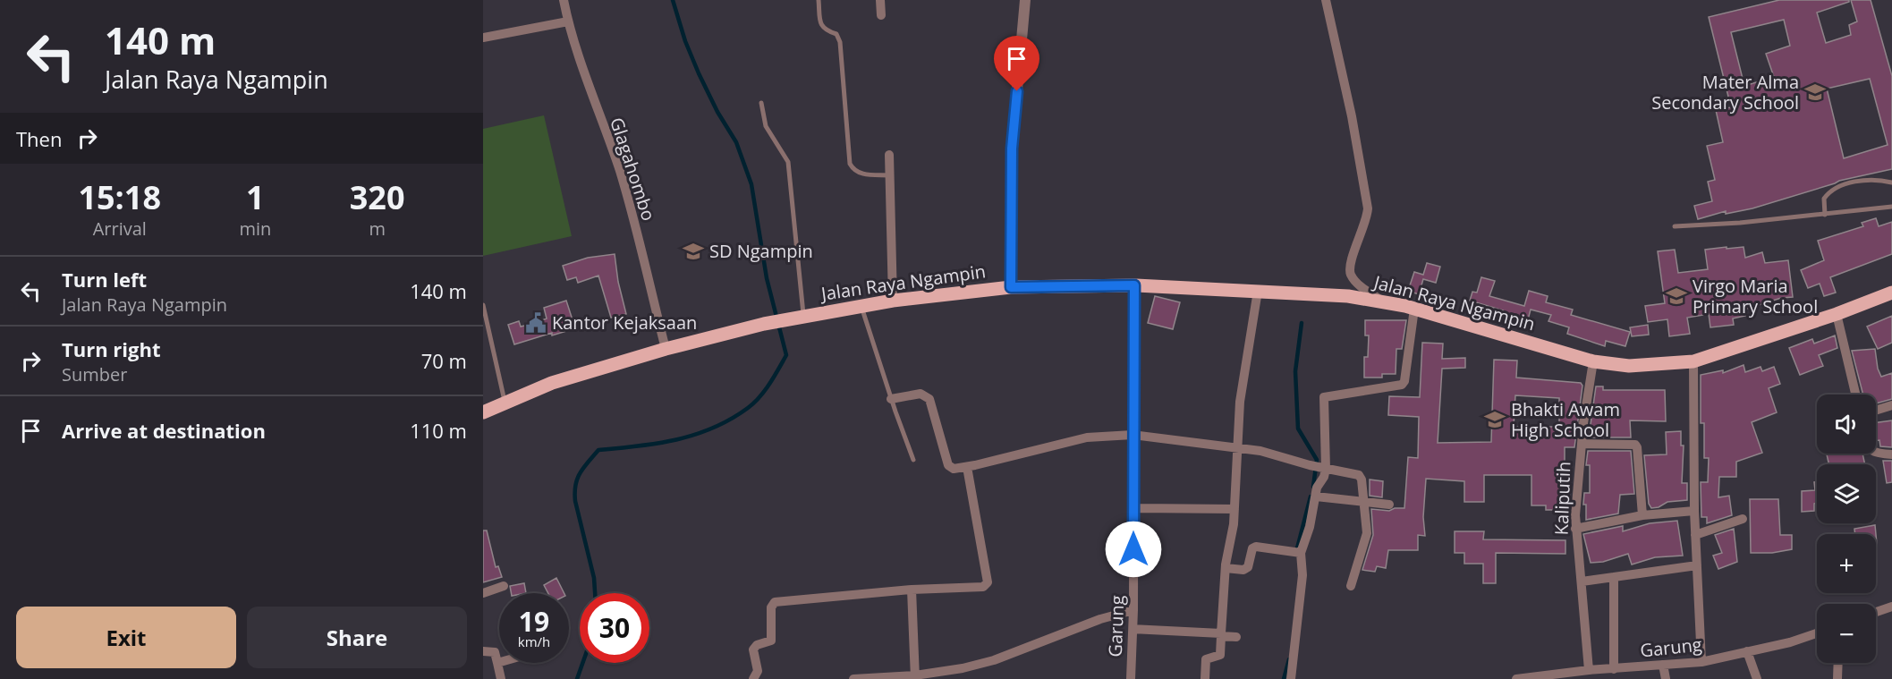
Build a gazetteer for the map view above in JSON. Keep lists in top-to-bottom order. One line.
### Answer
{"streets":{"main road":["Jalan Raya Ngampin"],"street":["Glagahombo","Kaliputih","Garung"]},"crossings":[["Glagahombo","Jalan Raya Ngampin"],["Jalan Raya Ngampin","Kaliputih"],["Jalan Raya Ngampin","Garung"],["Kaliputih","Garung"]],"places":{"school or university":["Mater Alma Secondary School","SD Ngampin","Virgo Maria Primary School","Bhakti Awam High School"],"public building":["Kantor Kejaksaan"]},"page":{"turn":["140 m","Jalan Raya Ngampin"],"then":"Then","eta":["15:18","Arrival","1","min","320","m"],"list":[{"name":"Turn left","note":"Jalan Raya Ngampin","value":"140 m"},{"name":"Turn right","note":"Sumber","value":"70 m"},{"name":"Arrive at destination","value":"110 m"}],"map_buttons":["+","−"],"speed":"19 km/h","limit":"30","buttons":["Exit","Share"]}}
